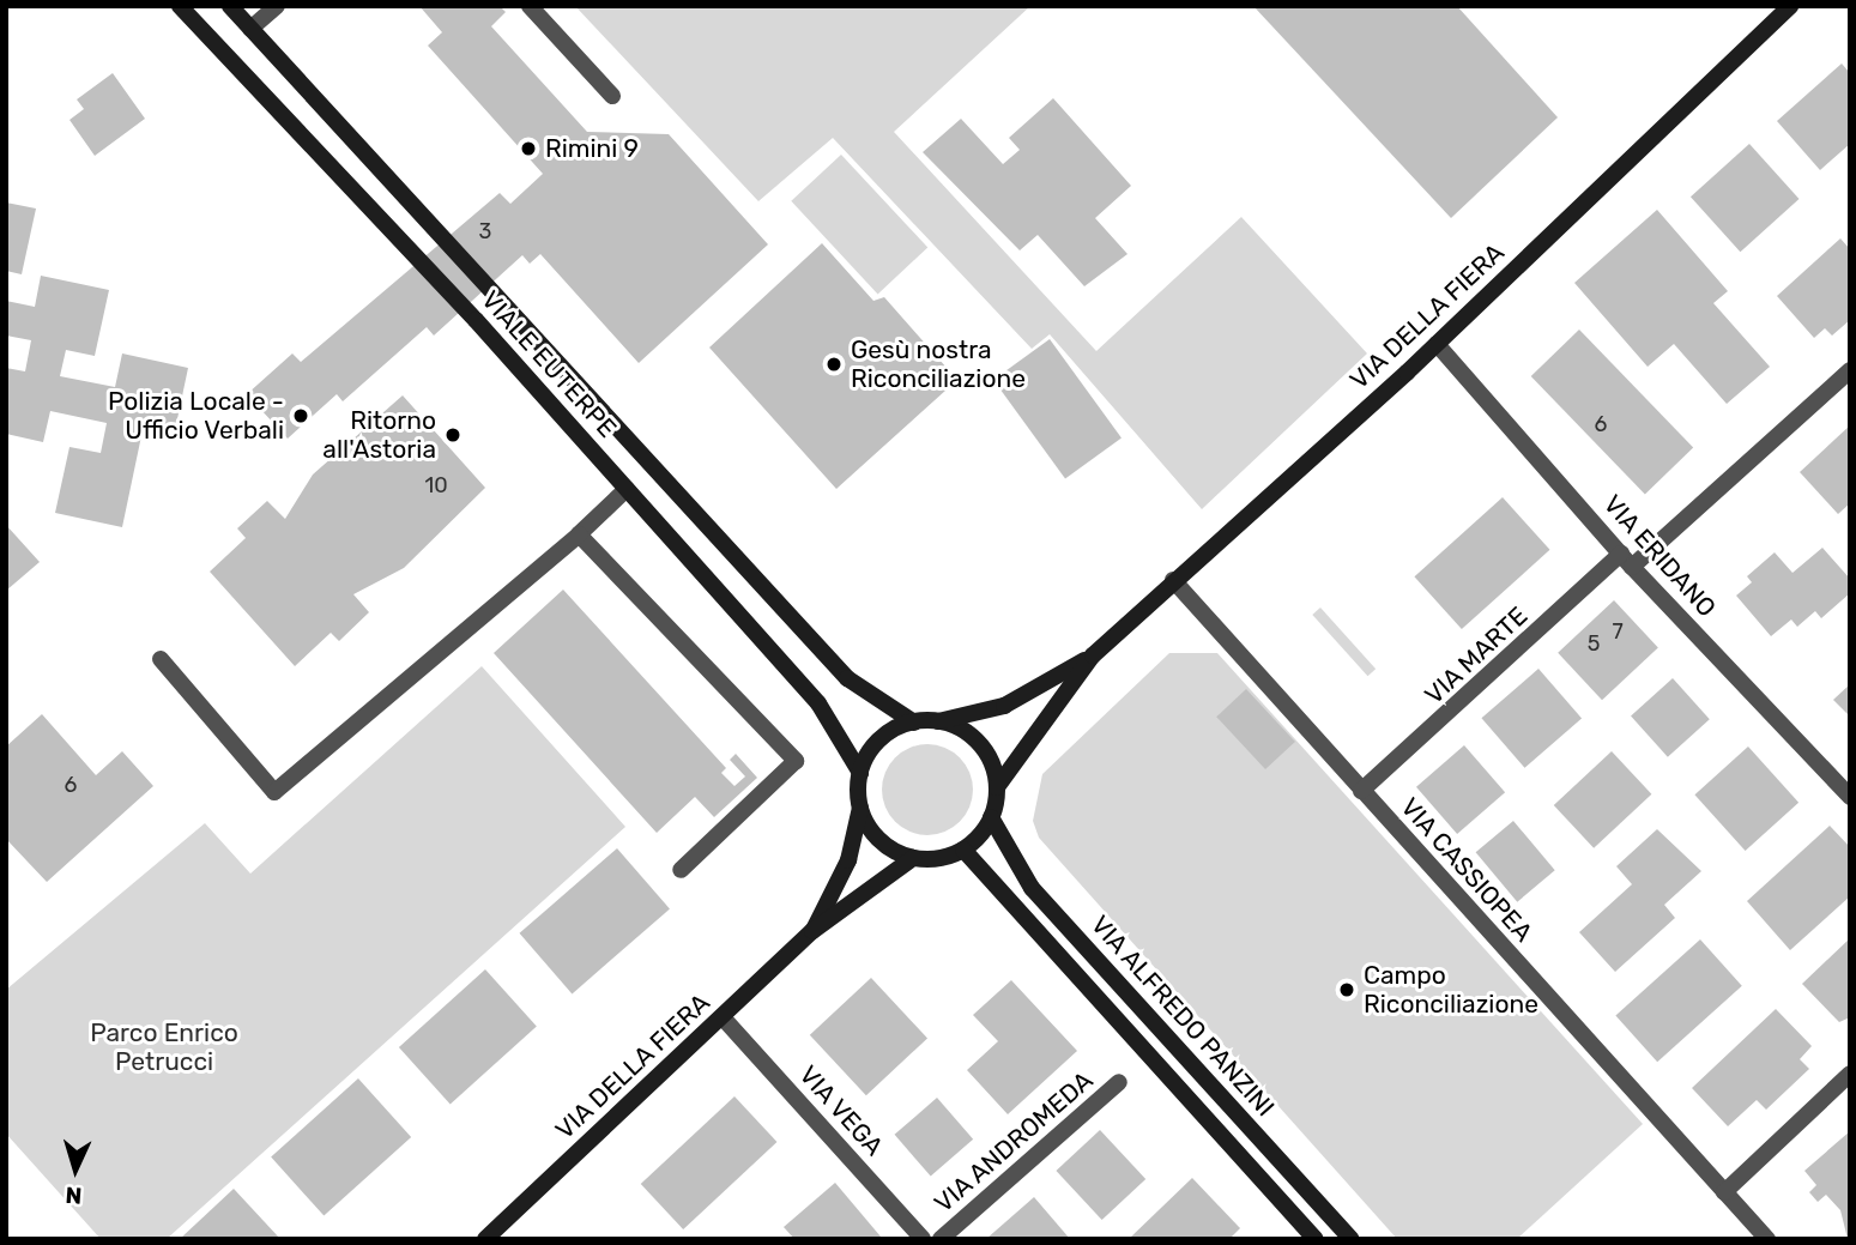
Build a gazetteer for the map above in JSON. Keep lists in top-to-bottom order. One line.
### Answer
{"streets":{"main road":["VIA DELLA FIERA","VIALE EUTERPE","VIA ALFREDO PANZINI"],"street":["VIA ERIDANO","VIA MARTE","VIA CASSIOPEA","VIA VEGA","VIA ANDROMEDA"]},"crossings":[["VIA DELLA FIERA","VIALE EUTERPE"],["VIA DELLA FIERA","VIA ERIDANO"],["VIA DELLA FIERA","VIA CASSIOPEA"],["VIA DELLA FIERA","VIA ALFREDO PANZINI"],["VIA DELLA FIERA","VIA VEGA"],["VIALE EUTERPE","VIA ALFREDO PANZINI"],["VIA ERIDANO","VIA MARTE"],["VIA MARTE","VIA CASSIOPEA"]],"parks":["Parco Enrico Petrucci"],"places":["Rimini 9","Gesù nostra Riconciliazione","Polizia Locale - Ufficio Verbali","Ritorno all'Astoria","Campo Riconciliazione"],"house_numbers":["3","6","10","7","5","6"],"north":"bottom"}
